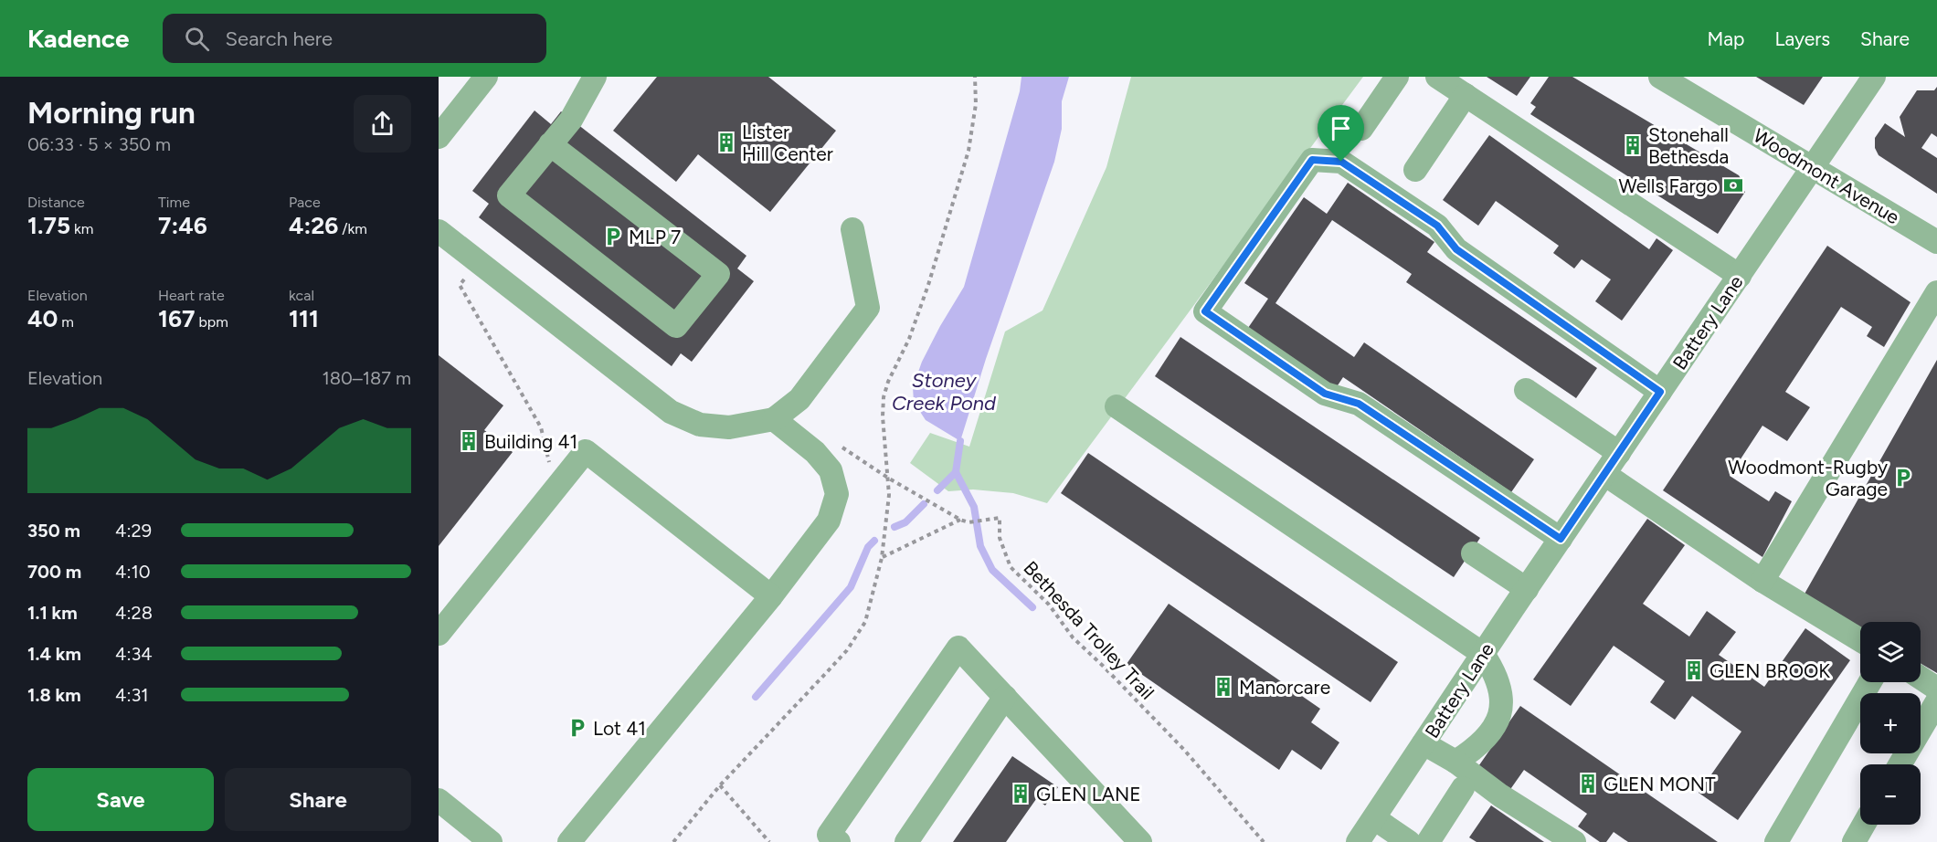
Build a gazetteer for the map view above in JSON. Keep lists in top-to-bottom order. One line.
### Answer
{"streets":{"street":["Woodmont Avenue","Battery Lane"],"path":["Bethesda Trolley Trail"]},"crossings":[["Woodmont Avenue","Battery Lane"]],"water":["Stoney Creek Pond"],"places":{"building":["Lister Hill Center","Stonehall Bethesda","Building 41","GLEN BROOK","Manorcare","GLEN MONT","GLEN LANE"],"bank":["Wells Fargo"],"parking":["MLP 7","Woodmont-Rugby Garage","Lot 41"]},"page":{"header":"Kadence","search":"Search here","nav":["Map","Layers","Share"],"heading":["Morning run","06:33 · 5 × 350 m"],"stats":[["Distance","1.75 km"],["Time","7:46"],["Pace","4:26 /km"],["Elevation","40 m"],["Heart rate","167 bpm"],["kcal","111"]],"chart":["Elevation","180–187 m"],"list":[{"name":"350 m","note":"4:29"},{"name":"700 m","note":"4:10"},{"name":"1.1 km","note":"4:28"},{"name":"1.4 km","note":"4:34"},{"name":"1.8 km","note":"4:31"}],"map_buttons":["+","−"],"buttons":["Save","Share"]}}
